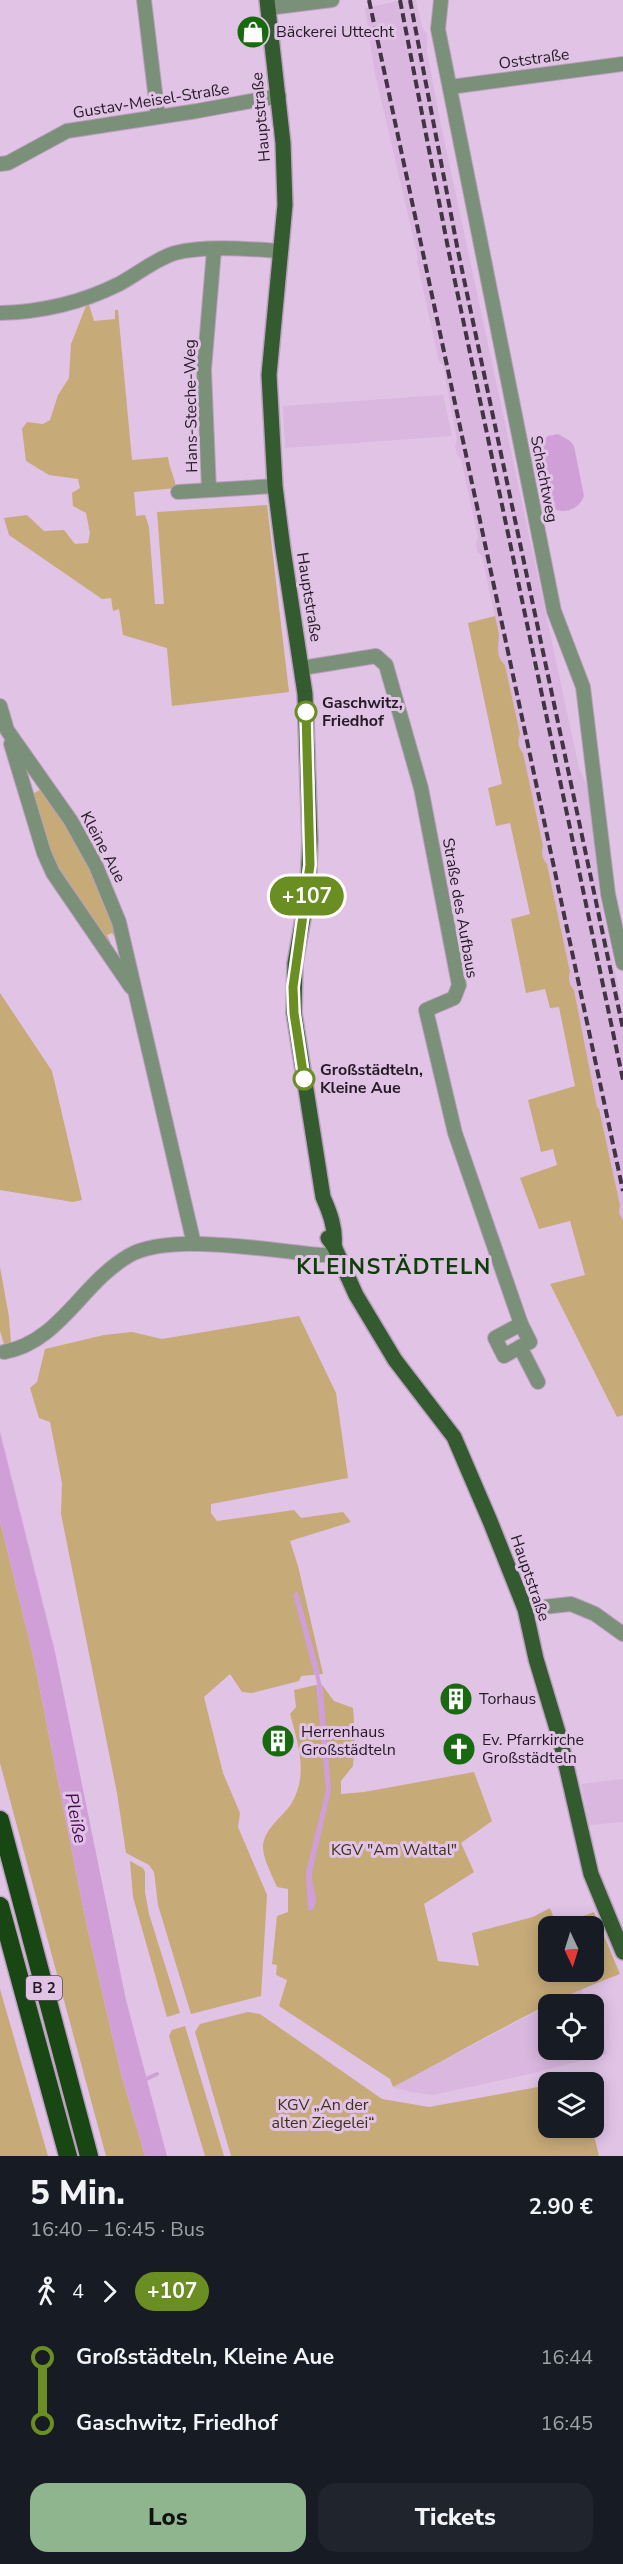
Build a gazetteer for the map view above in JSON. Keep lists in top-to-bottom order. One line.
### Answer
{"streets":{"highway":["B 2"],"main road":["Hauptstraße"],"street":["Oststraße","Gustav-Meisel-Straße","Hans-Steche-Weg","Schachtweg","Kleine Aue","Straße des Aufbaus"]},"crossings":[["Oststraße","Schachtweg"],["Gustav-Meisel-Straße","Hauptstraße"],["Hauptstraße","Hans-Steche-Weg"],["Hauptstraße","Straße des Aufbaus"]],"districts":["KLEINSTÄDTELN"],"water":["Pleiße"],"parks":["KGV \"Am Waltal\"","KGV „An der alten Ziegelei“"],"places":{"shop":["Bäckerei Uttecht"],"other":["Gaschwitz, Friedhof","Großstädteln, Kleine Aue"],"building":["Torhaus","Herrenhaus Großstädteln"],"church":["Ev. Pfarrkirche Großstädteln"]},"lines":["bus line +107"],"north":"bottom","page":{"on_map":"+107","heading":["5 Min.","16:40 – 16:45 · Bus","2.90 €"],"legs":["4","+107"],"list":[{"name":"Großstädteln, Kleine Aue","value":"16:44"},{"name":"Gaschwitz, Friedhof","value":"16:45"}],"buttons":["Los","Tickets"]}}
